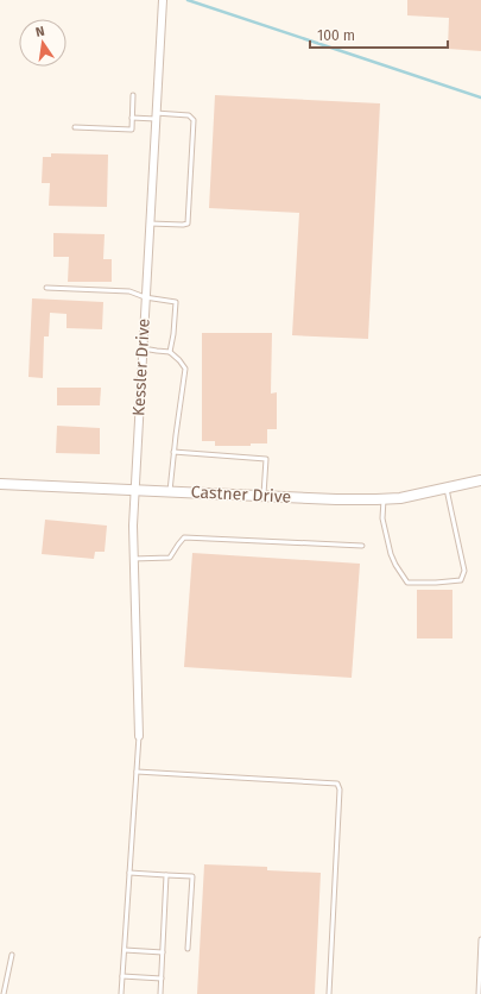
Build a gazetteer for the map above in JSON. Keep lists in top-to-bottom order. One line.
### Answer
{"streets":{"street":["Kessler Drive","Castner Drive"]},"crossings":[["Kessler Drive","Castner Drive"]],"scale_bar":"100 m","north":"top"}
